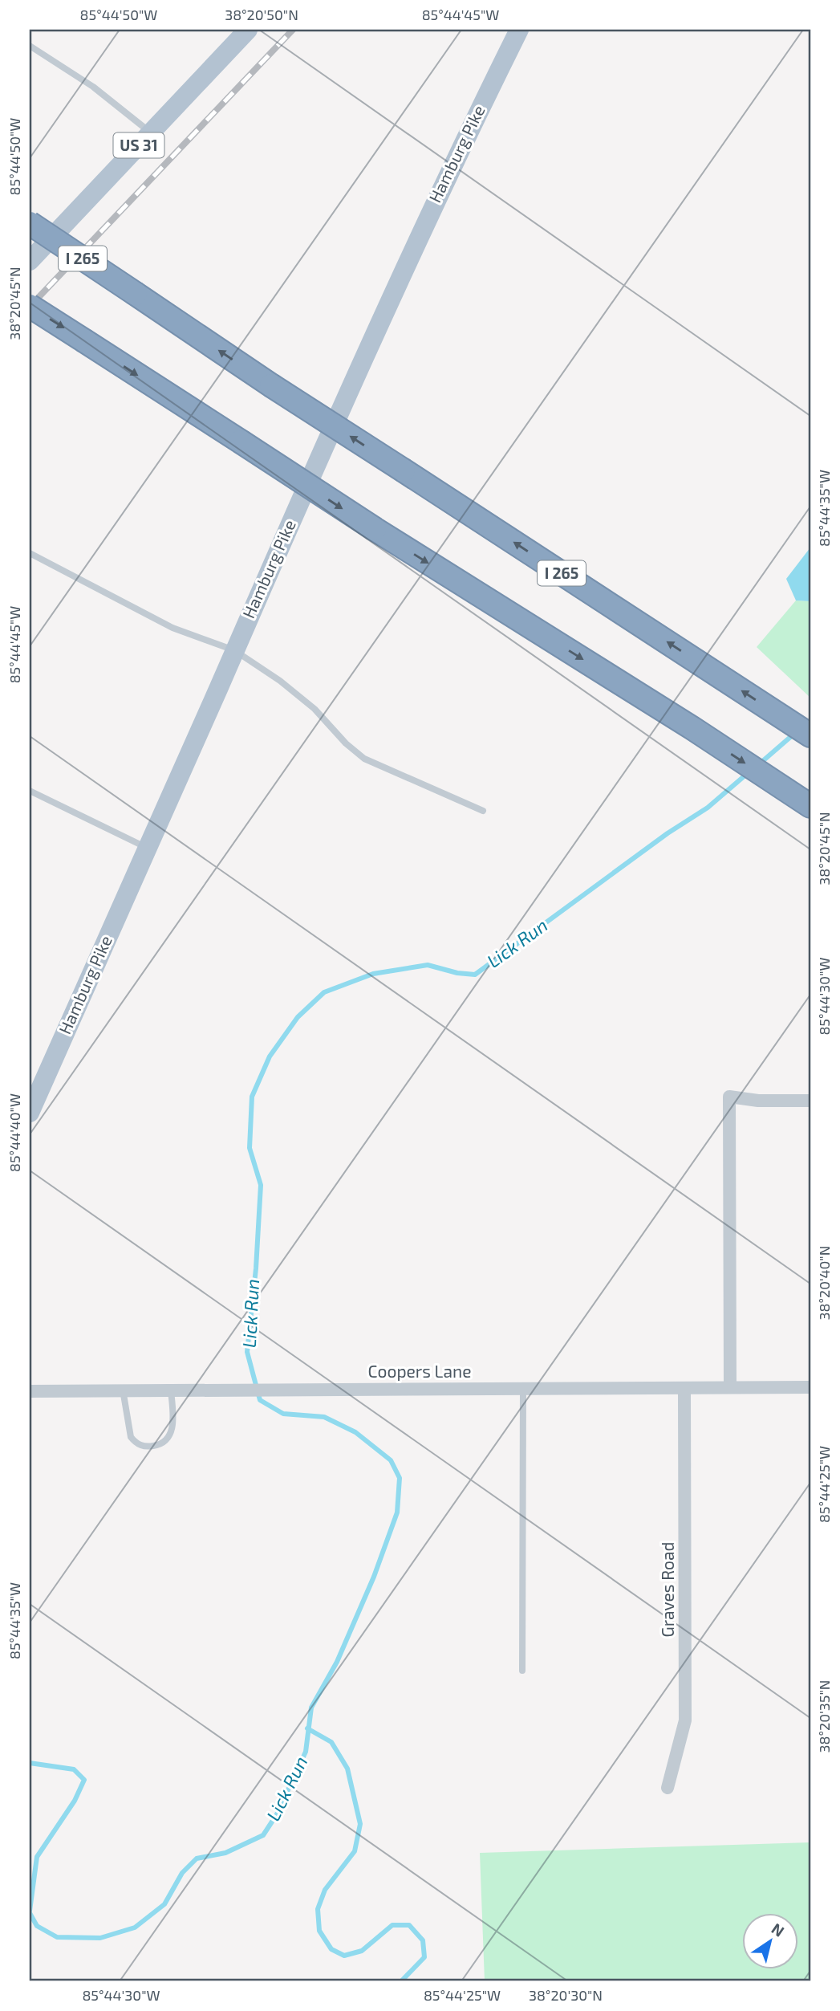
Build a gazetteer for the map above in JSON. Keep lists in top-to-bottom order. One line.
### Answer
{"streets":{"highway":["I 265"],"main road":["US 31","Hamburg Pike"],"street":["Coopers Lane","Graves Road"]},"crossings":[["Coopers Lane","Graves Road"]],"water":["Lick Run"],"north":"top right","coordinates":["85°44'50\"W","38°20'50\"N","85°44'45\"W","38°20'45\"N","85°44'35\"W","85°44'30\"W","85°44'40\"W","38°20'40\"N","85°44'25\"W","38°20'35\"N","38°20'30\"N"]}
